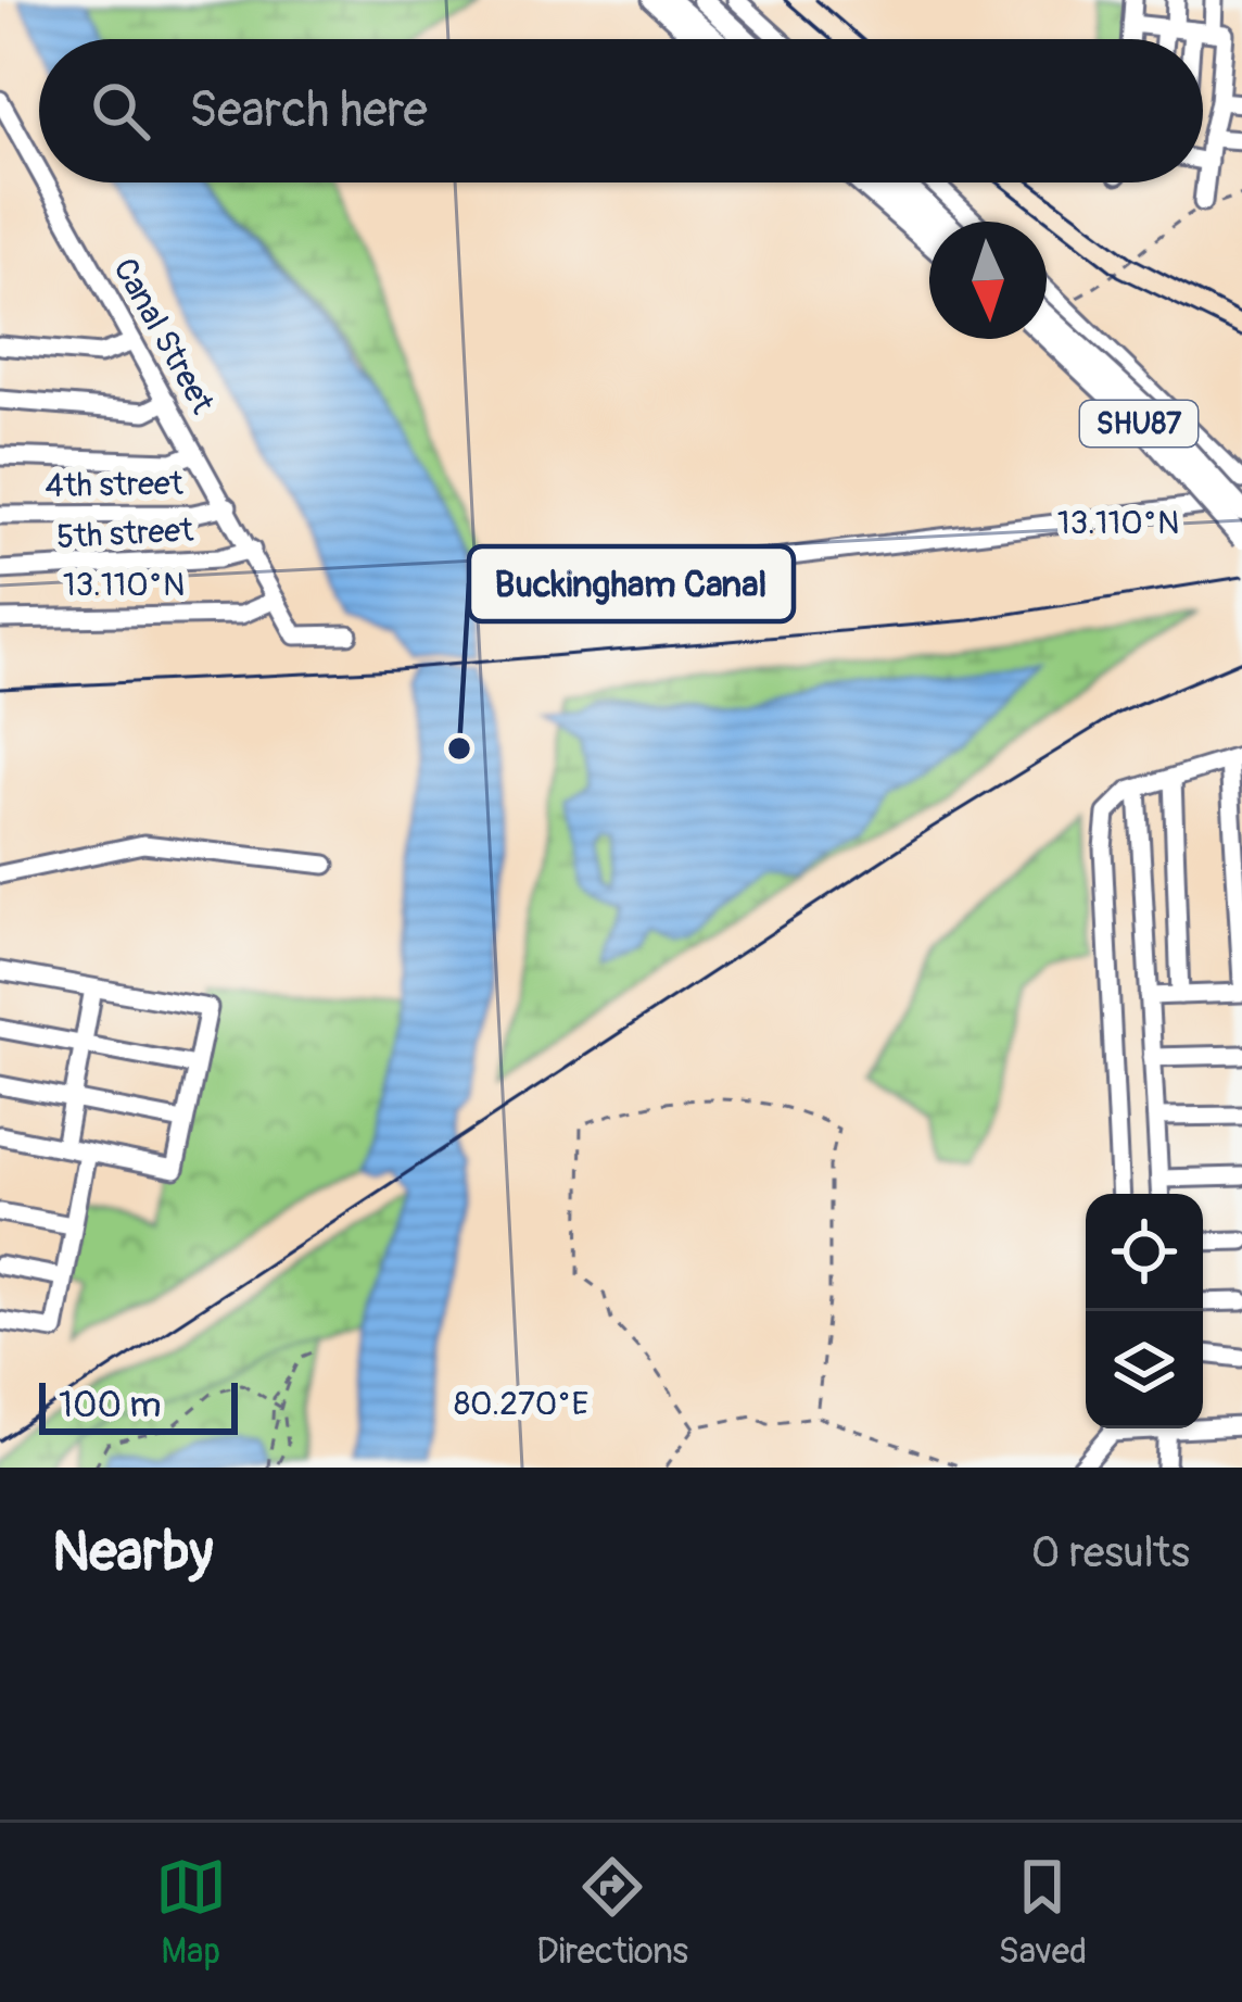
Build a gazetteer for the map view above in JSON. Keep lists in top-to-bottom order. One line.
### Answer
{"streets":{"main road":["SHU87"],"street":["Canal Street","4th street","5th street"]},"crossings":[["Canal Street","4th street"],["Canal Street","5th street"]],"places":["Buckingham Canal"],"scale_bar":"100 m","north":"bottom","page":{"search":"Search here","scale":"100 m","heading":["Nearby","0 results"],"nav":["Map","Directions","Saved"]},"coordinates":["13.110°N","80.270°E"]}
